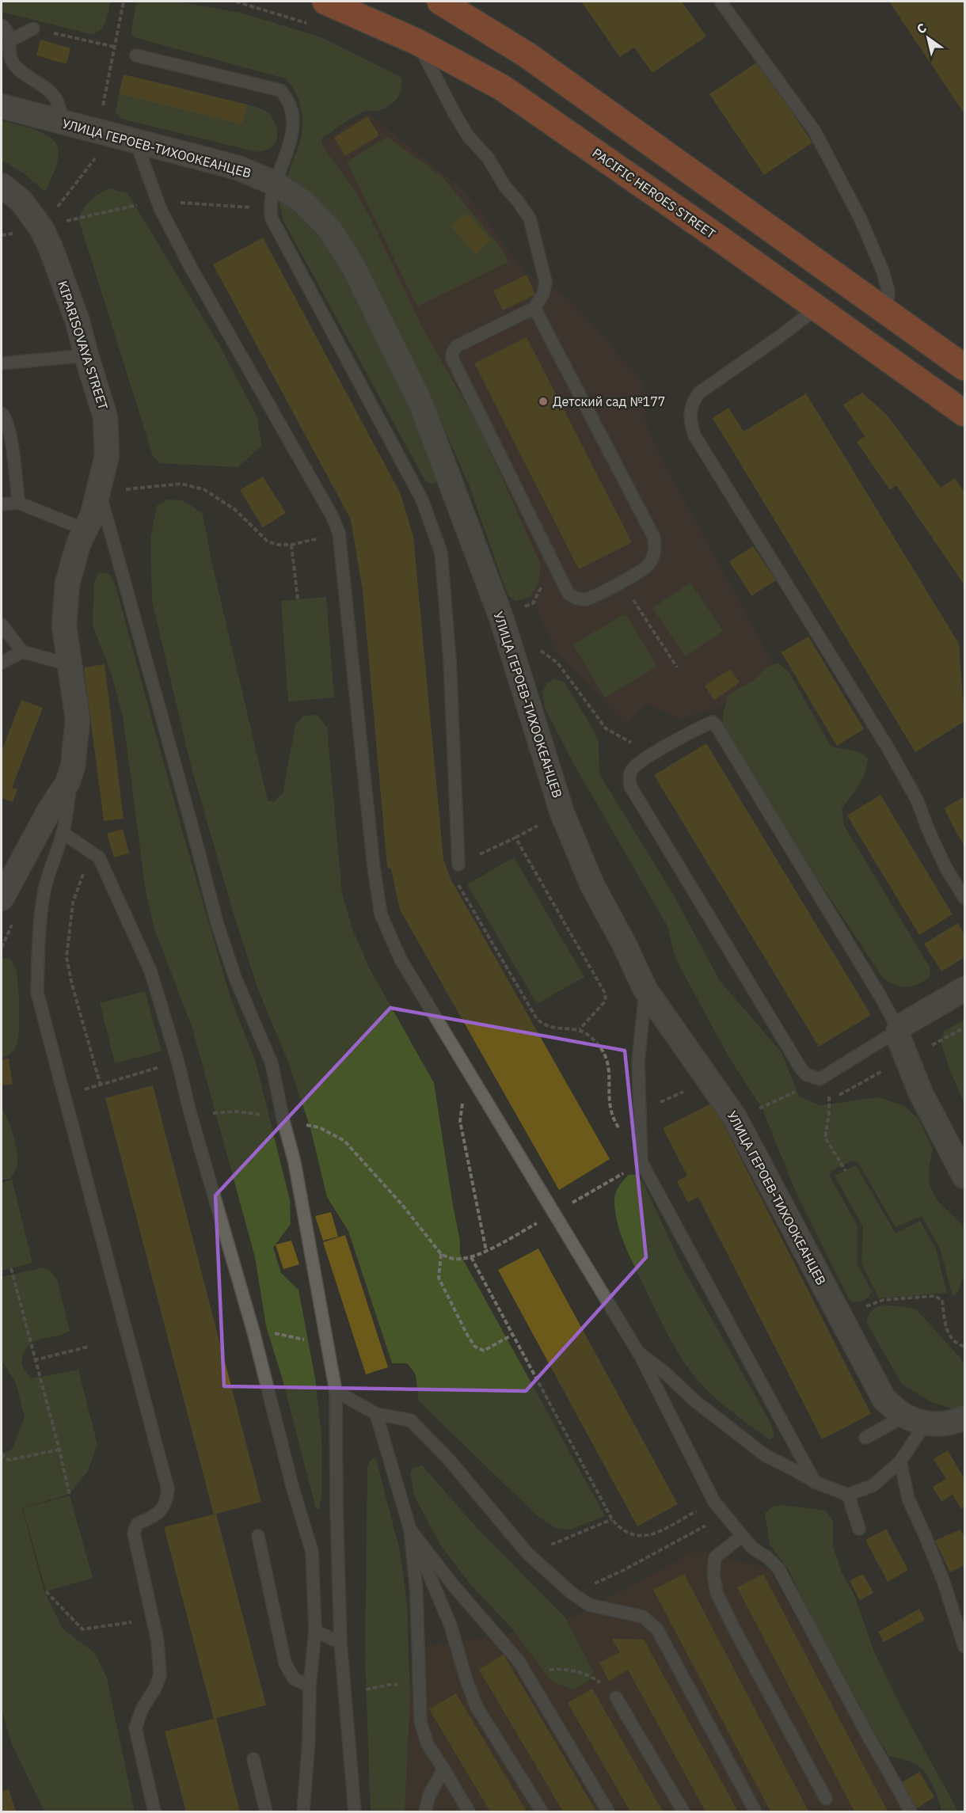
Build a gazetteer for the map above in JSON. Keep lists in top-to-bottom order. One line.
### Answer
{"streets":{"highway":["PACIFIC HEROES STREET"],"street":["УЛИЦА ГЕРОЕВ-ТИХООКЕАНЦЕВ","KIPARISOVAYA STREET"]},"places":["Детский сад №177"],"north":"top left"}
